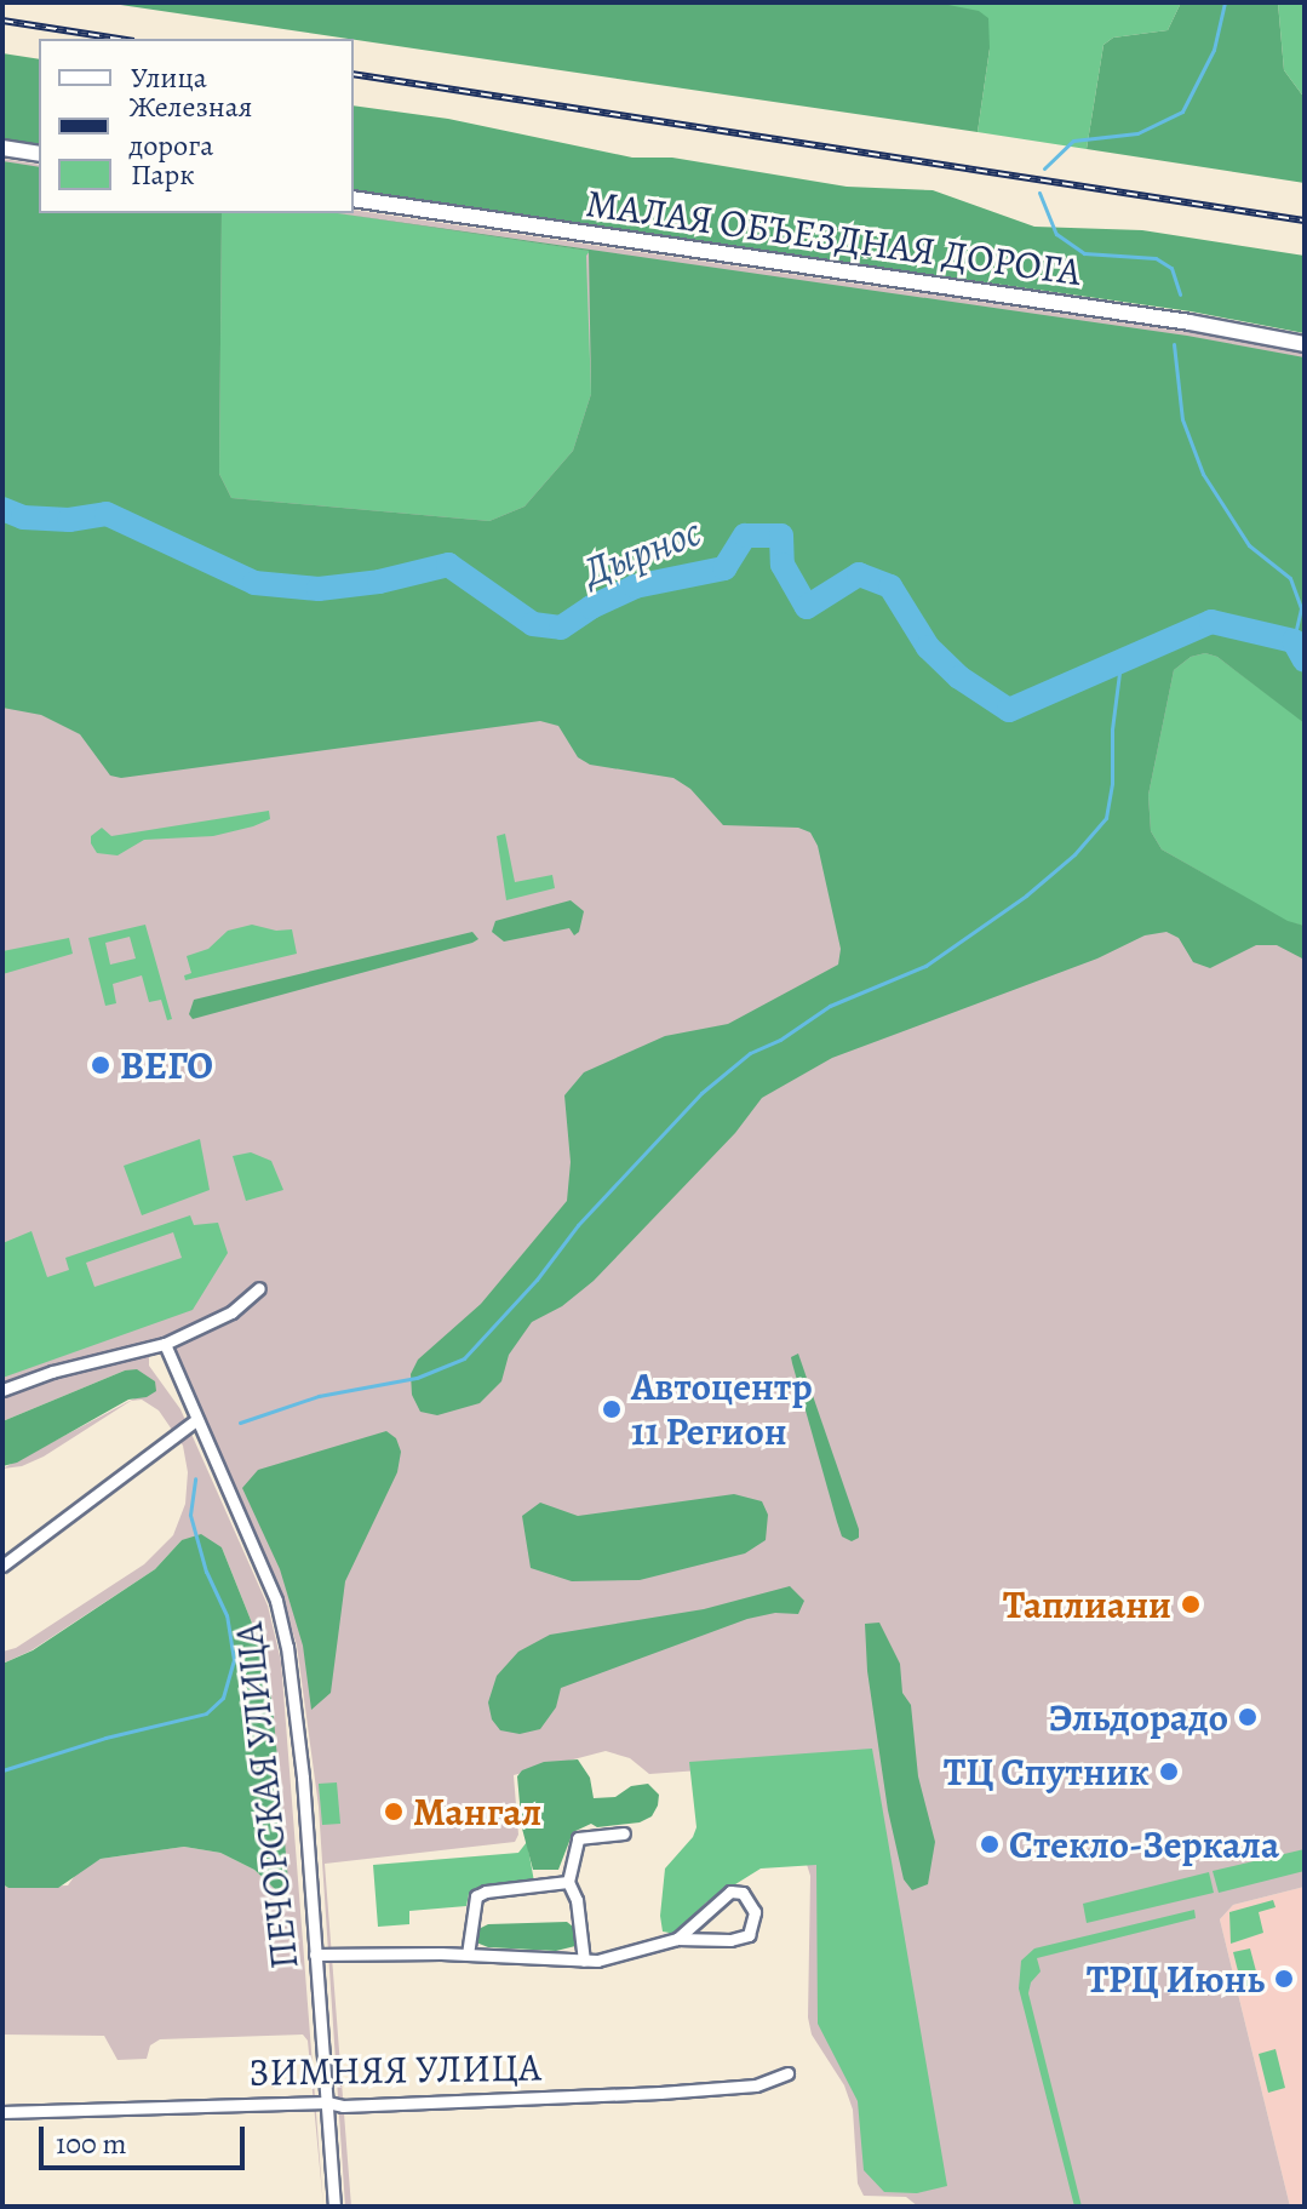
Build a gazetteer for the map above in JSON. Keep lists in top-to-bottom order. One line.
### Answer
{"streets":{"street":["МАЛАЯ ОБЪЕЗДНАЯ ДОРОГА","ПЕЧОРСКАЯ УЛИЦА","ЗИМНЯЯ УЛИЦА"]},"crossings":[["ПЕЧОРСКАЯ УЛИЦА","ЗИМНЯЯ УЛИЦА"]],"water":["Дырнос"],"places":["ВЕГО","Автоцентр 11 Регион","Таплиани","Эльдорадо","ТЦ Спутник","Мангал","Стекло-Зеркала","ТРЦ Июнь"],"legend":["Улица","Железная дорога","Парк"],"scale_bar":"100 m"}
